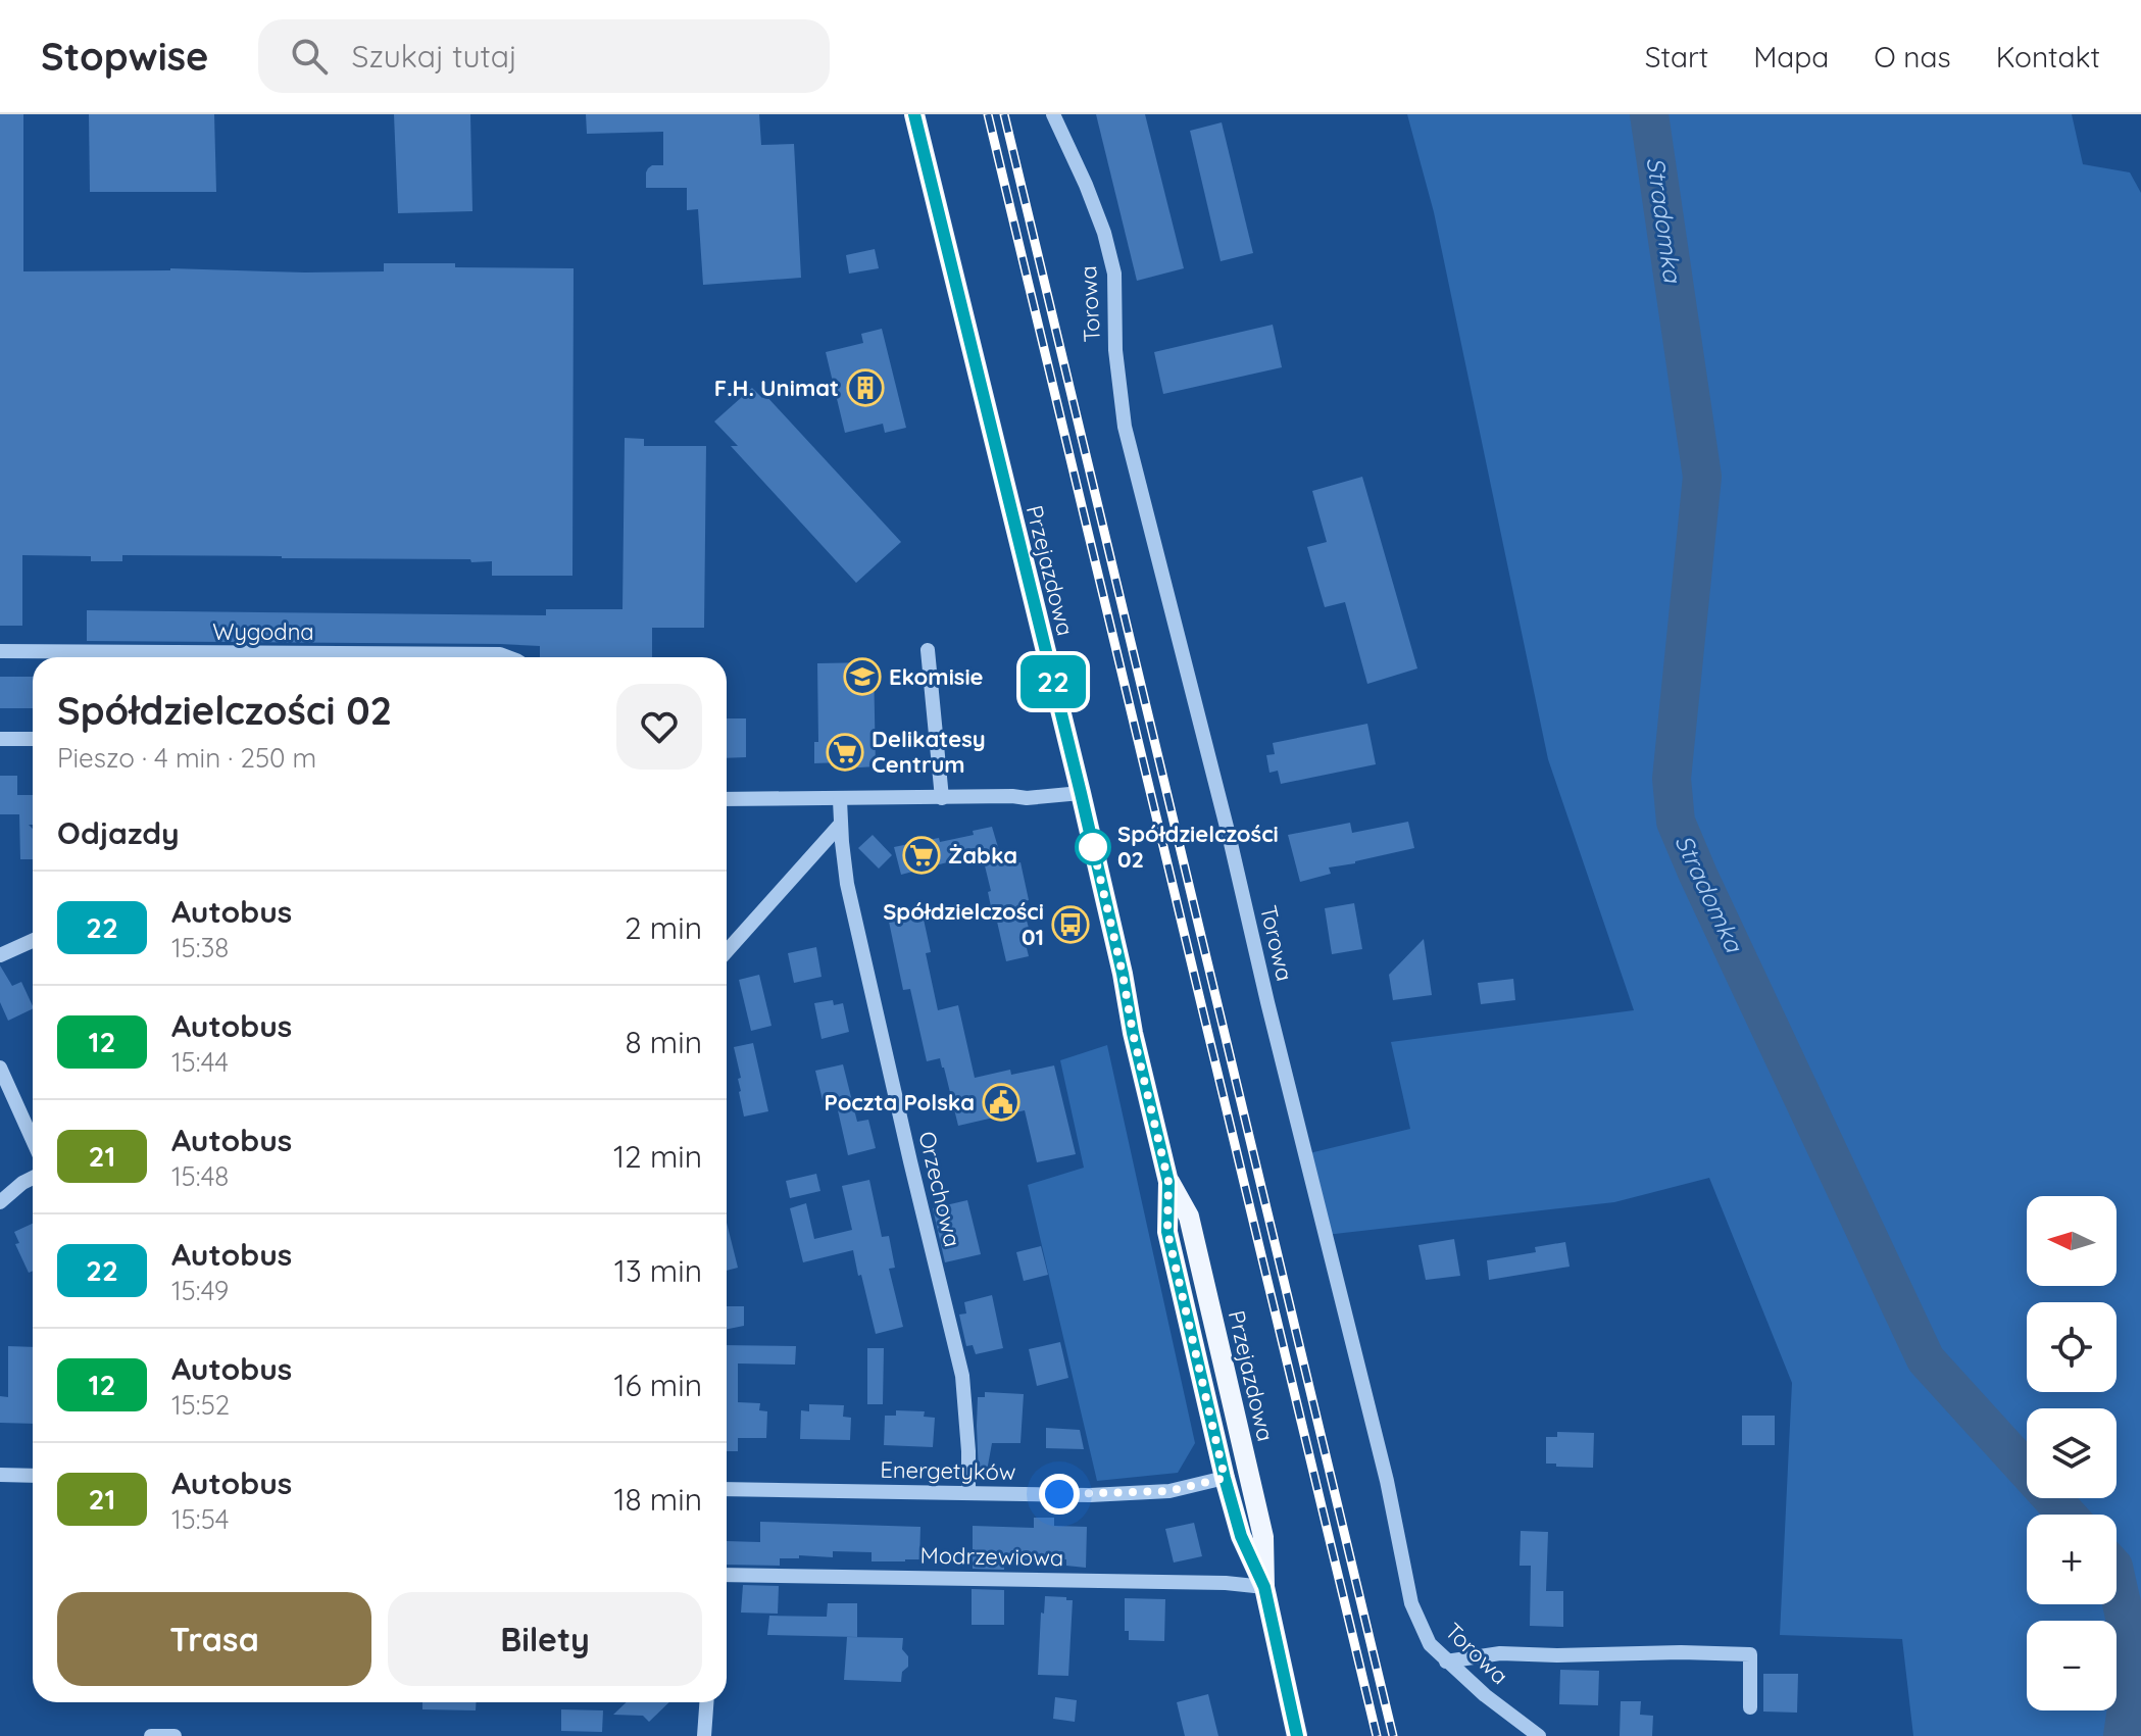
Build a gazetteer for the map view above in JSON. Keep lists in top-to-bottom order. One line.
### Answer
{"streets":{"main road":["Przejazdowa"],"street":["Torowa","Wygodna","Orzechowa","Energetyków","Modrzewiowa"]},"crossings":[["Przejazdowa","Energetyków"],["Przejazdowa","Modrzewiowa"],["Orzechowa","Energetyków"]],"water":["Stradomka"],"places":{"building":["F.H. Unimat"],"school or university":["Ekomisie"],"supermarket":["Delikatesy Centrum","Żabka"],"other":["Spółdzielczości 02"],"bus stop":["Spółdzielczości 01"],"public building":["Poczta Polska"]},"lines":["bus line 22"],"north":"left","page":{"header":"Stopwise","search":"Szukaj tutaj","nav":["Start","Mapa","O nas","Kontakt"],"on_map":"22","heading":[["Spółdzielczości 02","Pieszo · 4 min · 250 m"],"Odjazdy"],"list":[{"mark":"22","name":"Autobus","note":"15:38","value":"2 min"},{"mark":"12","name":"Autobus","note":"15:44","value":"8 min"},{"mark":"21","name":"Autobus","note":"15:48","value":"12 min"},{"mark":"22","name":"Autobus","note":"15:49","value":"13 min"},{"mark":"12","name":"Autobus","note":"15:52","value":"16 min"},{"mark":"21","name":"Autobus","note":"15:54","value":"18 min"}],"map_buttons":["+","−"],"buttons":["Trasa","Bilety"]}}
